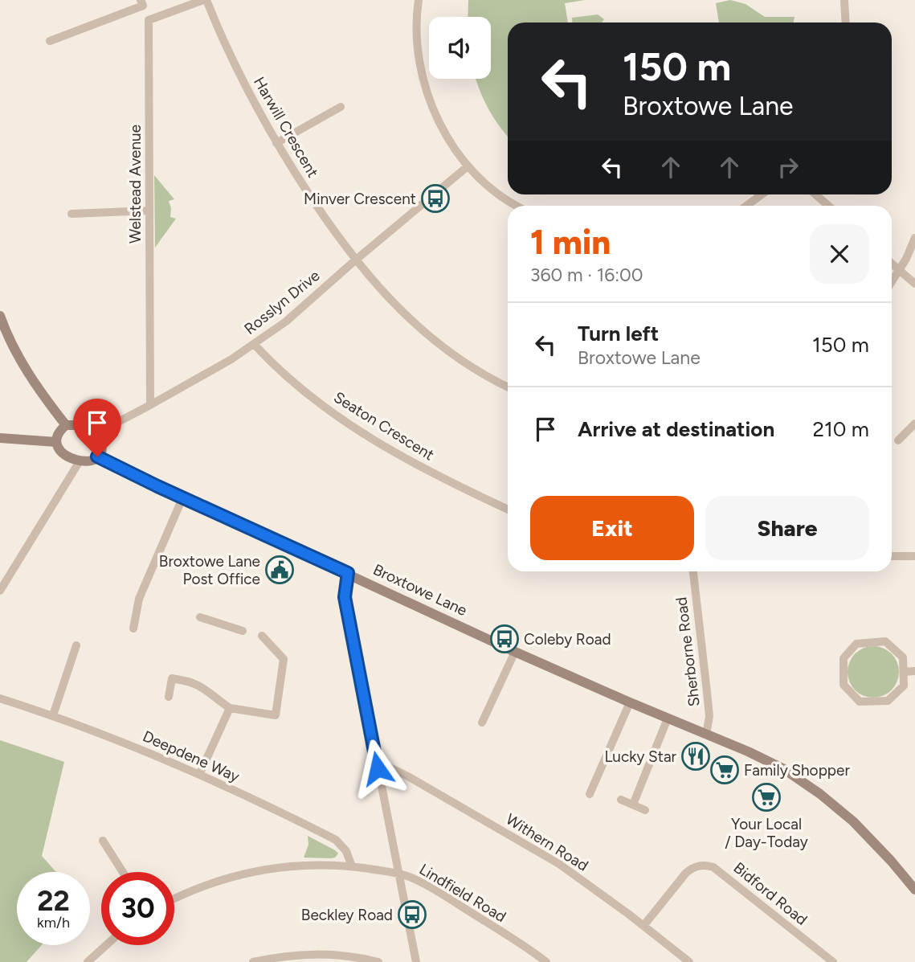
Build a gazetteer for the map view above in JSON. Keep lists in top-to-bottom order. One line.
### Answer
{"streets":{"main road":["Broxtowe Lane"],"street":["Harwill Crescent","Welstead Avenue","Rosslyn Drive","Seaton Crescent","Sherborne Road","Deepdene Way","Withern Road","Lindfield Road","Bidford Road"]},"crossings":[["Harwill Crescent","Welstead Avenue"],["Harwill Crescent","Rosslyn Drive"],["Welstead Avenue","Rosslyn Drive"],["Rosslyn Drive","Seaton Crescent"],["Rosslyn Drive","Broxtowe Lane"],["Broxtowe Lane","Sherborne Road"],["Deepdene Way","Lindfield Road"],["Withern Road","Bidford Road"]],"places":{"bus stop":["Minver Crescent","Coleby Road","Beckley Road"],"public building":["Broxtowe Lane Post Office"],"restaurant":["Lucky Star"],"supermarket":["Family Shopper","Your Local / Day-Today"]},"page":{"turn":["150 m","Broxtowe Lane"],"heading":["1 min","360 m · 16:00"],"list":[{"name":"Turn left","note":"Broxtowe Lane","value":"150 m"},{"name":"Arrive at destination","value":"210 m"}],"buttons":["Exit","Share"],"speed":"22 km/h","limit":"30"}}
